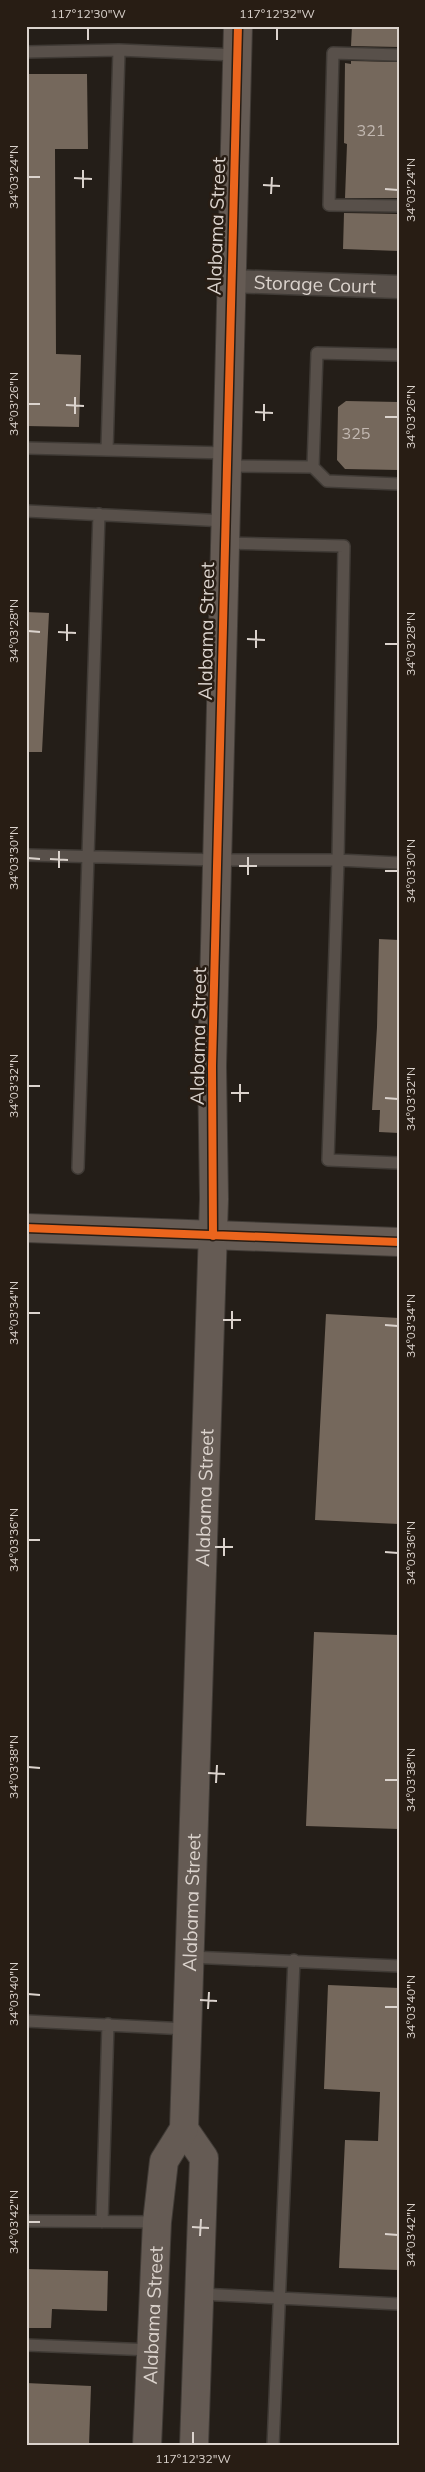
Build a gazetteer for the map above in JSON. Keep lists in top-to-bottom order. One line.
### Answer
{"streets":{"main road":["Alabama Street"],"street":["Storage Court"]},"crossings":[["Alabama Street","Storage Court"]],"house_numbers":["321","325"],"coordinates":["117°12'30\"W","117°12'32\"W","34°03'24\"N","34°03'26\"N","34°03'28\"N","34°03'30\"N","34°03'32\"N","34°03'34\"N","34°03'36\"N","34°03'38\"N","34°03'40\"N","34°03'42\"N"]}
